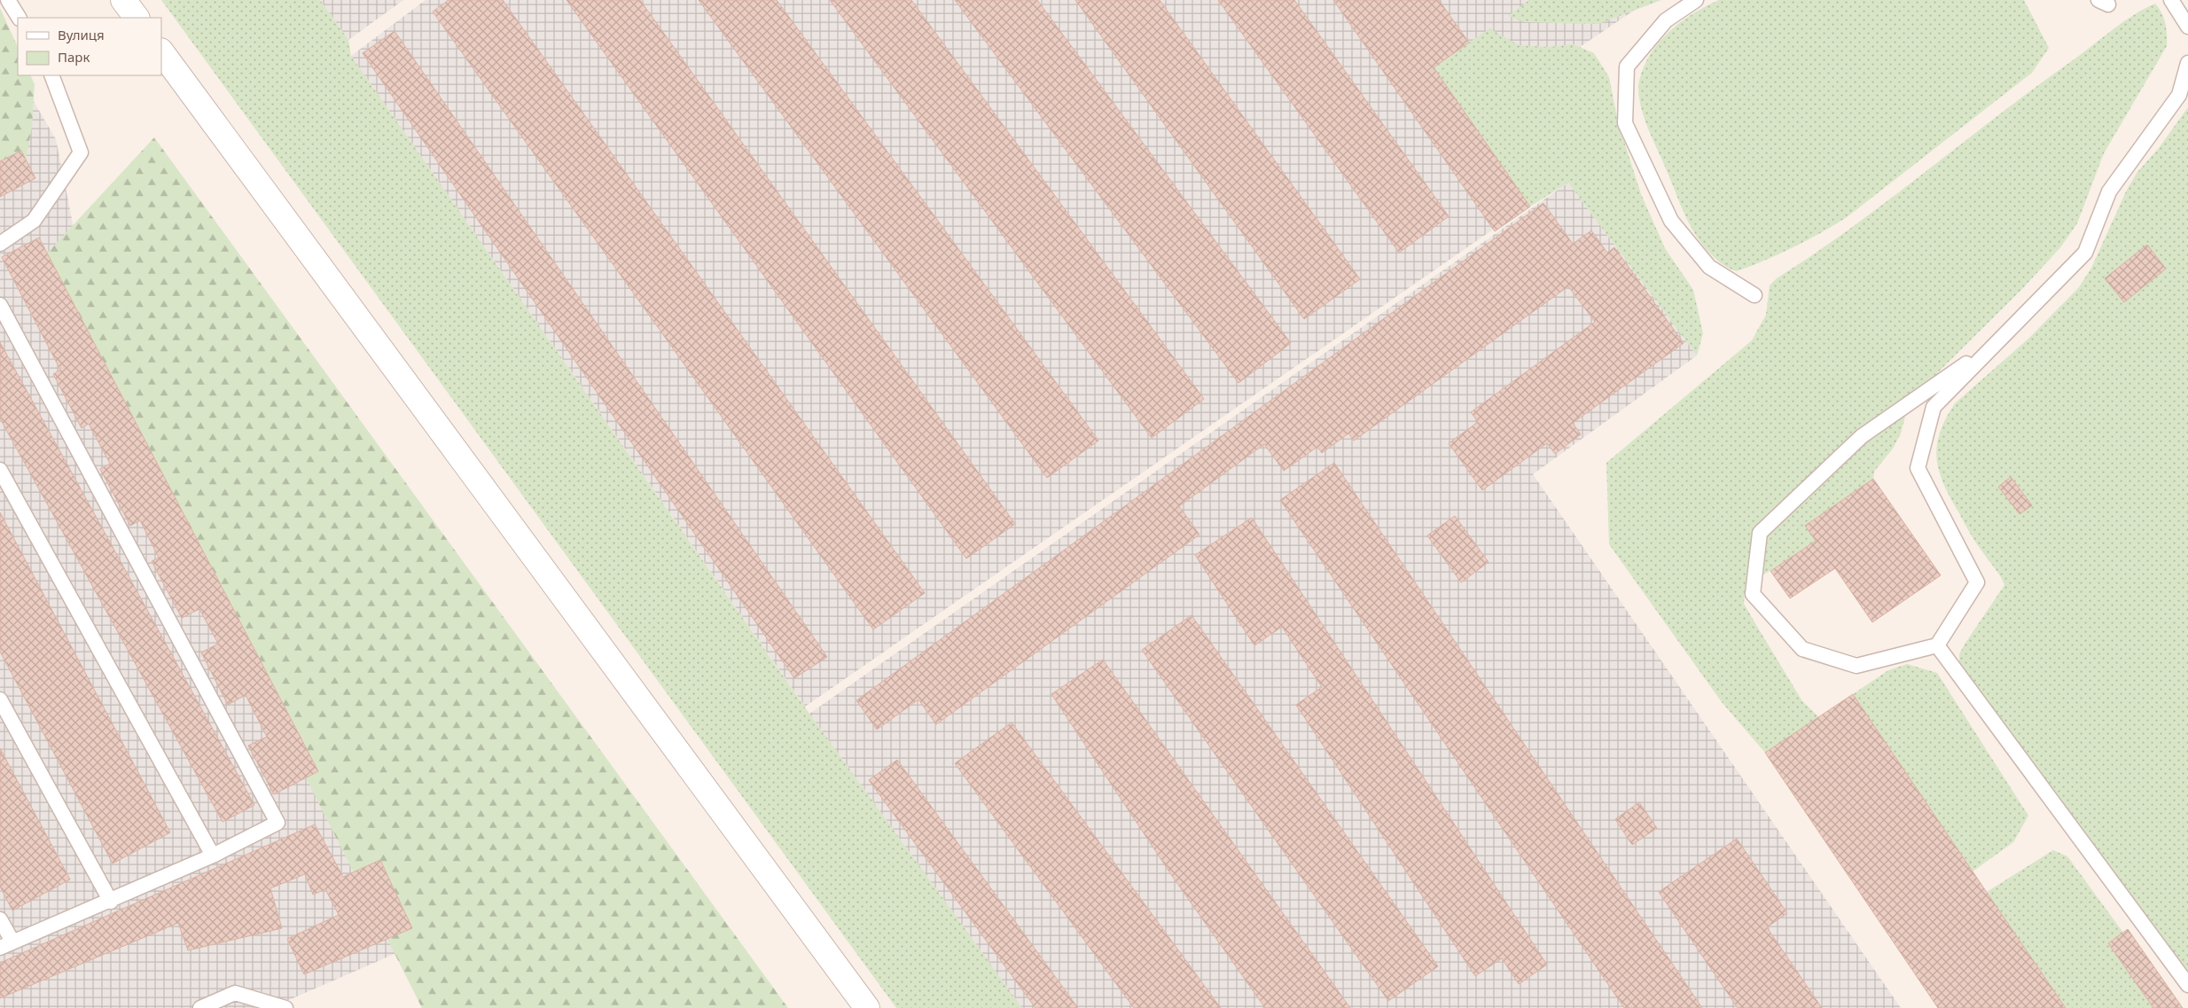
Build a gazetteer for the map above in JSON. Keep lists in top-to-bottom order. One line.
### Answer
{"legend":["Вулиця","Парк"]}
